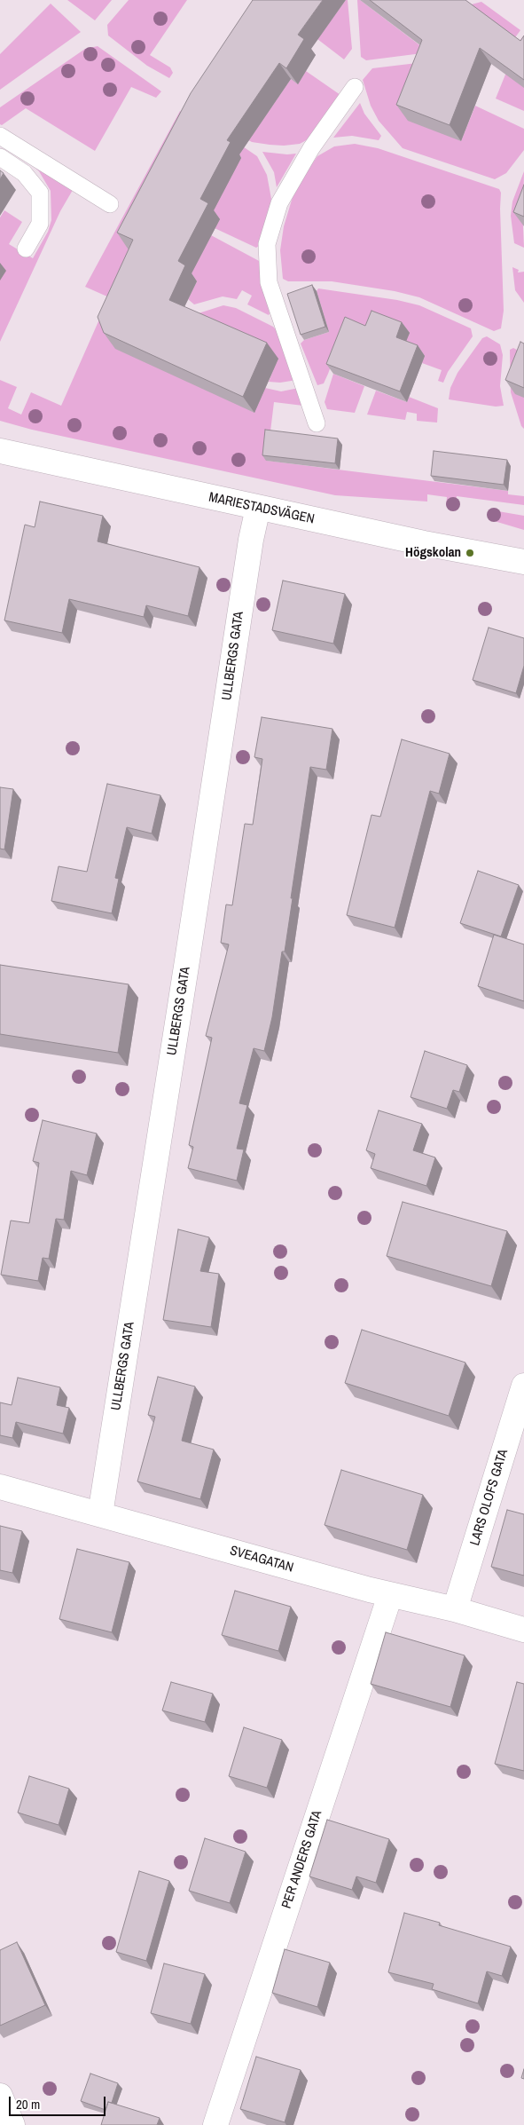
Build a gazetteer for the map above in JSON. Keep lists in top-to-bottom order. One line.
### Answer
{"streets":{"street":["MARIESTADSVÄGEN","ULLBERGS GATA","LARS OLOFS GATA","SVEAGATAN","PER ANDERS GATA"]},"crossings":[["MARIESTADSVÄGEN","ULLBERGS GATA"],["ULLBERGS GATA","SVEAGATAN"],["LARS OLOFS GATA","SVEAGATAN"],["SVEAGATAN","PER ANDERS GATA"]],"places":["Högskolan"],"scale_bar":"20 m"}
